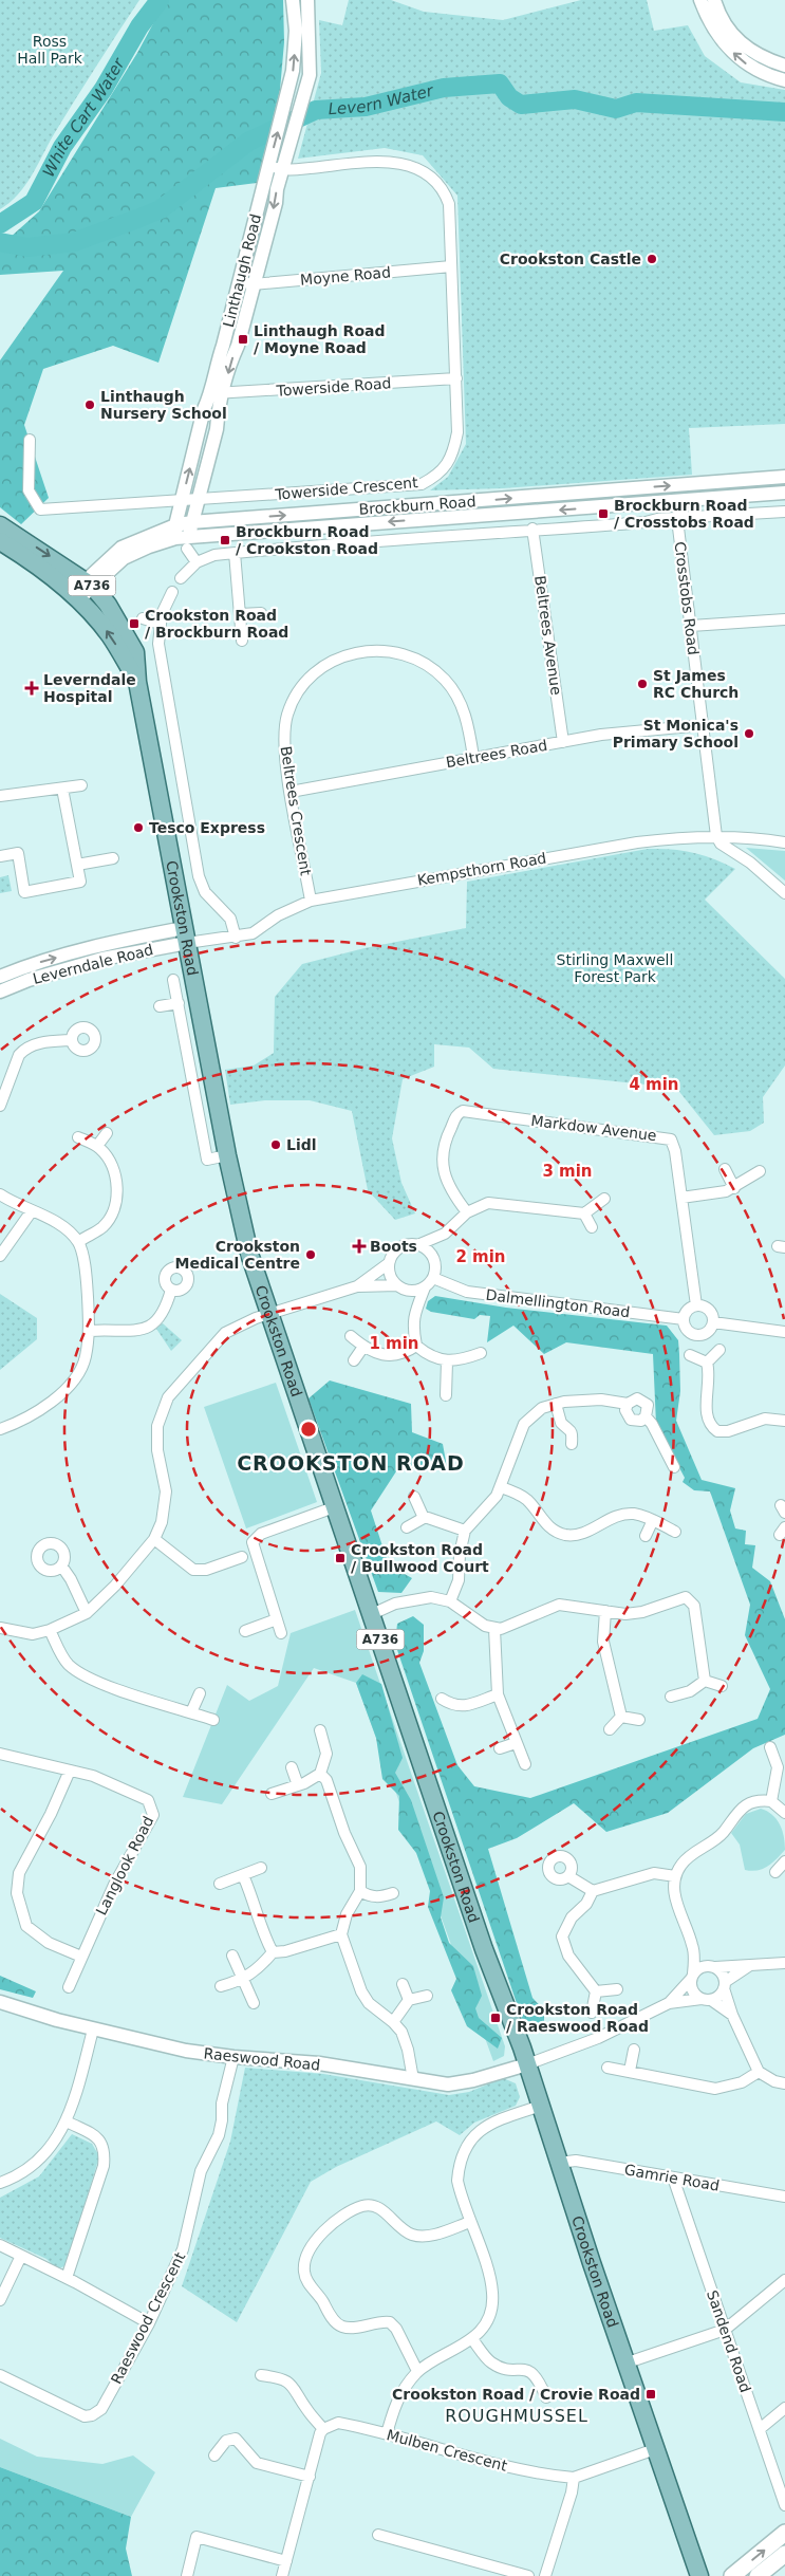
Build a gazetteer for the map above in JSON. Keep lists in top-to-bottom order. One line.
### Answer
{"streets":{"main road":["A736","Crookston Road"],"street":["Linthaugh Road","Moyne Road","Towerside Road","Towerside Crescent","Brockburn Road","Crosstobs Road","Beltrees Avenue","Beltrees Road","Beltrees Crescent","Kempsthorn Road","Leverndale Road","Markdow Avenue","Dalmellington Road","Langlook Road","Raeswood Road","Gamrie Road","Raeswood Crescent","Sandend Road","Mulben Crescent"]},"crossings":[["Linthaugh Road","Moyne Road"],["Linthaugh Road","Towerside Road"],["Linthaugh Road","Towerside Crescent"],["Linthaugh Road","Brockburn Road"],["Moyne Road","Towerside Crescent"],["Towerside Road","Towerside Crescent"],["Brockburn Road","Crookston Road"],["Crosstobs Road","Beltrees Road"],["Crosstobs Road","Kempsthorn Road"],["Beltrees Avenue","Beltrees Road"],["Beltrees Road","Beltrees Crescent"],["Beltrees Crescent","Kempsthorn Road"],["Kempsthorn Road","Crookston Road"],["Kempsthorn Road","Leverndale Road"],["Crookston Road","Leverndale Road"],["Crookston Road","Raeswood Road"],["Crookston Road","Gamrie Road"],["Markdow Avenue","Dalmellington Road"],["Raeswood Road","Raeswood Crescent"],["Gamrie Road","Sandend Road"]],"districts":["CROOKSTON ROAD","ROUGHMUSSEL"],"water":["Levern Water","White Cart Water"],"parks":["Ross Hall Park","Stirling Maxwell Forest Park"],"places":{"other":["Crookston Castle","Linthaugh Nursery School","St James RC Church","St Monica's Primary School","Tesco Express","Lidl","Crookston Medical Centre"],"transit":["Linthaugh Road / Moyne Road","Brockburn Road / Crosstobs Road","Brockburn Road / Crookston Road","Crookston Road / Brockburn Road","Crookston Road / Bullwood Court","Crookston Road / Raeswood Road","Crookston Road / Crovie Road"],"health":["Leverndale Hospital","Boots"]},"rings":["4 min","3 min","2 min","1 min"]}
